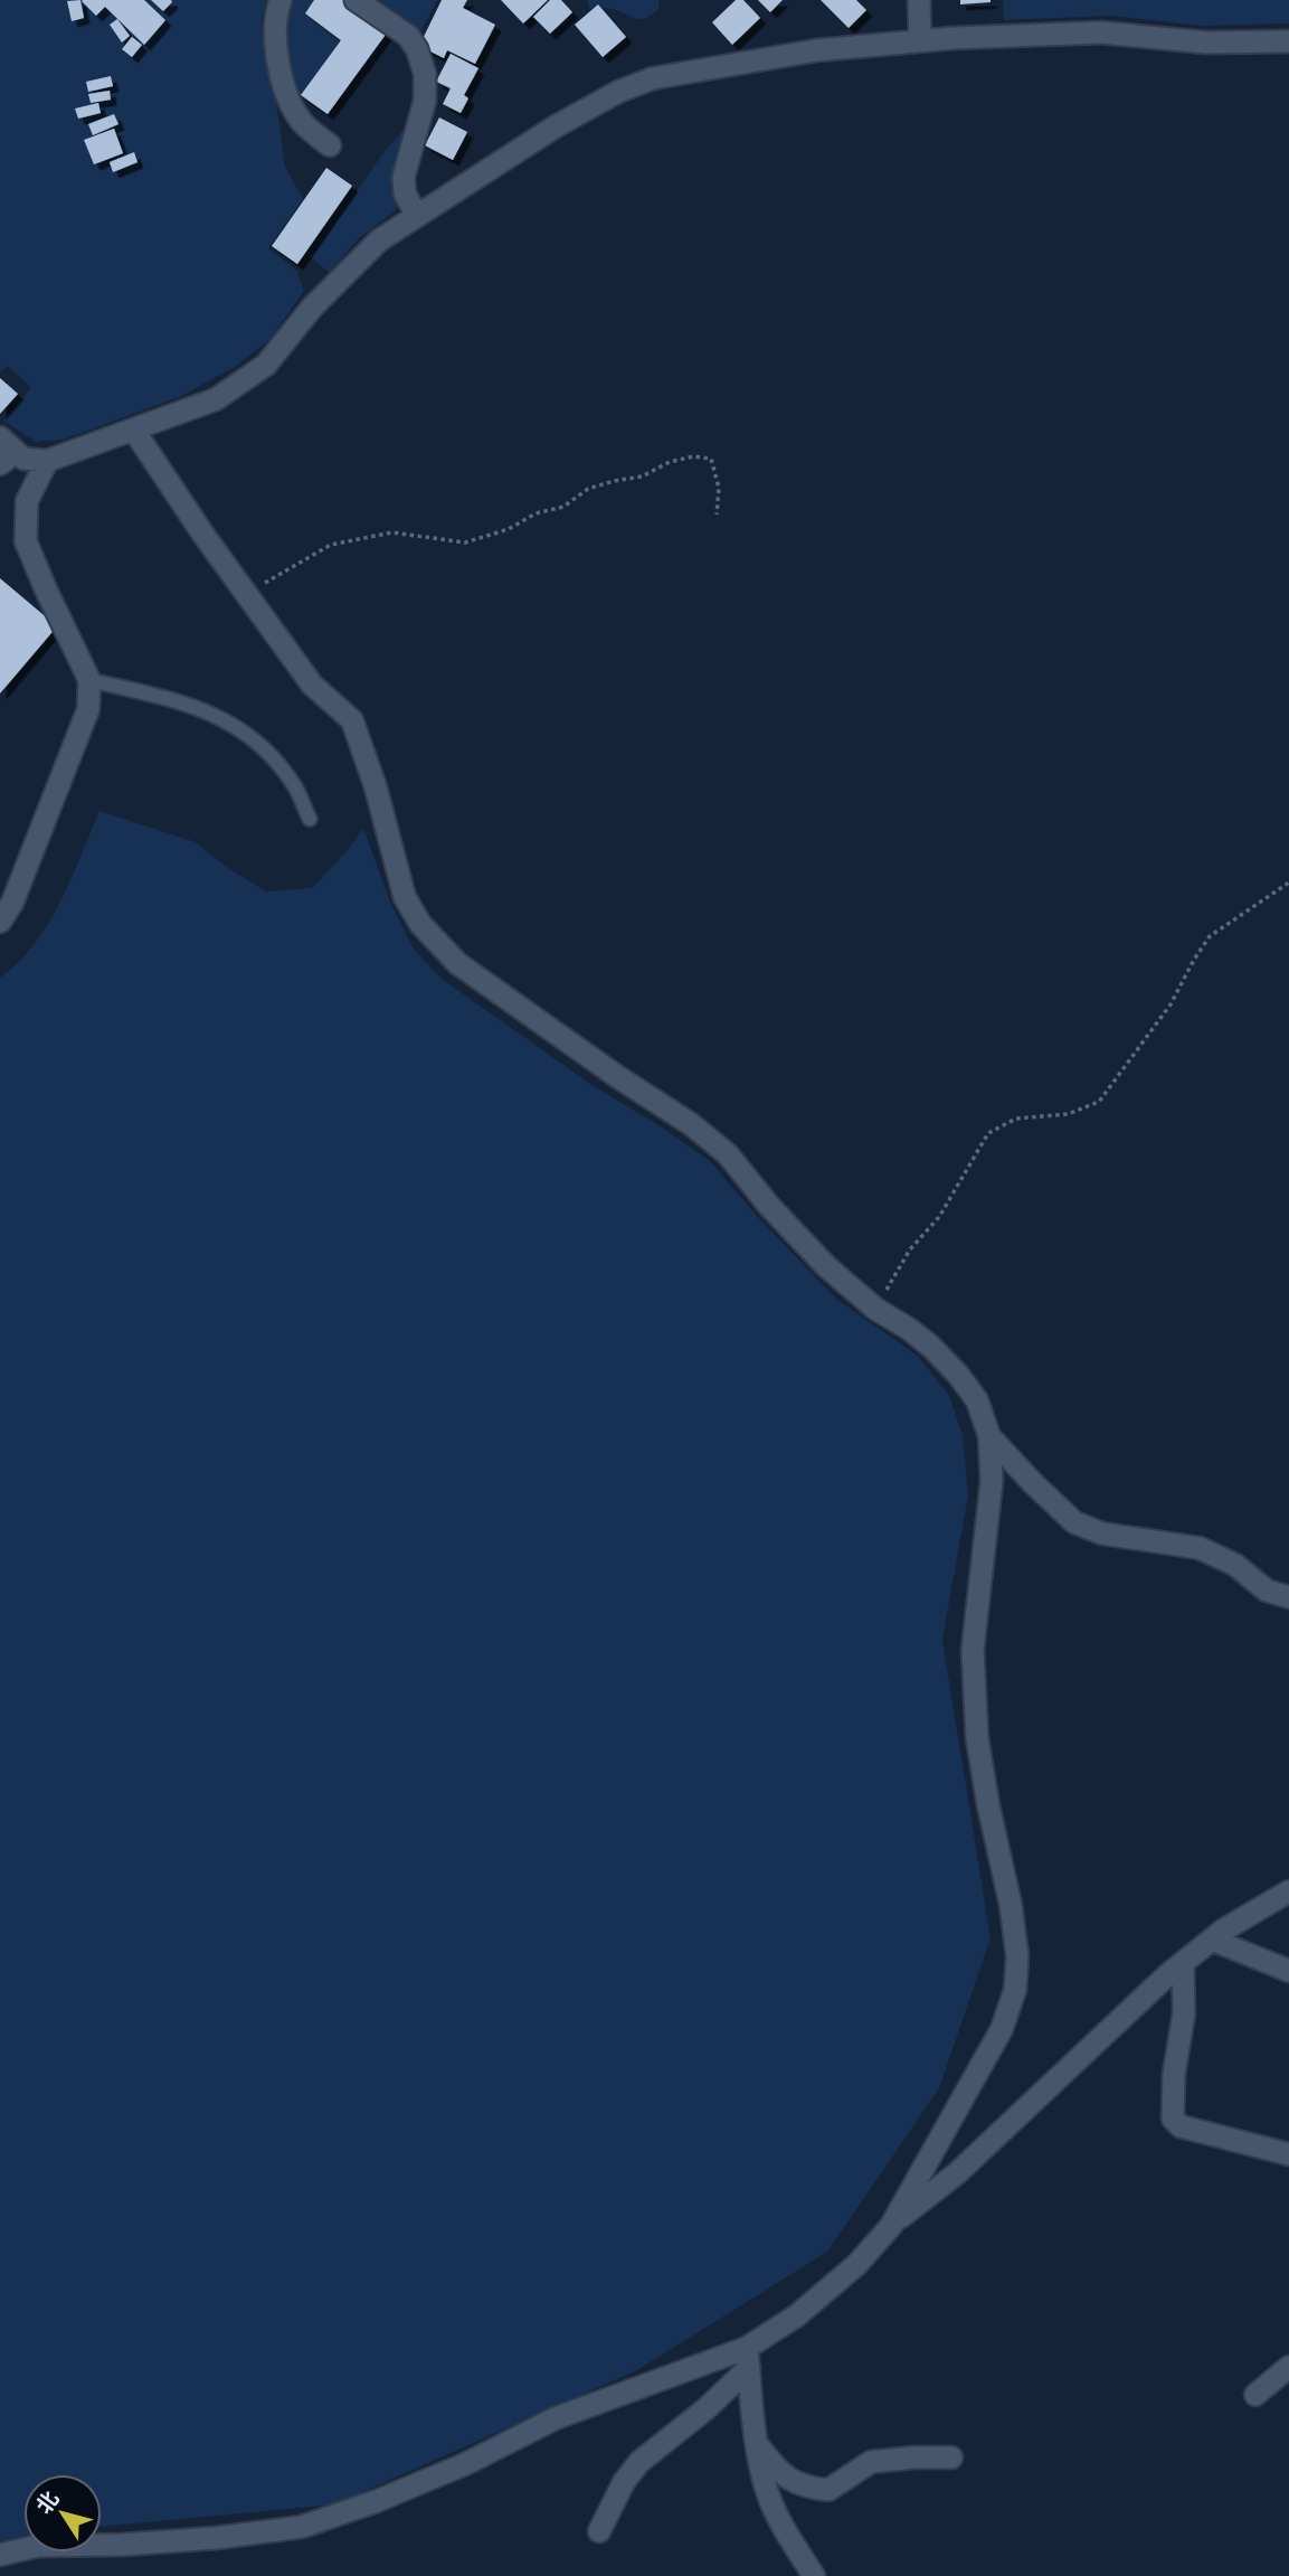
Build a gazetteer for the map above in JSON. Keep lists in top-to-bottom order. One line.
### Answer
{"north":"top left"}
